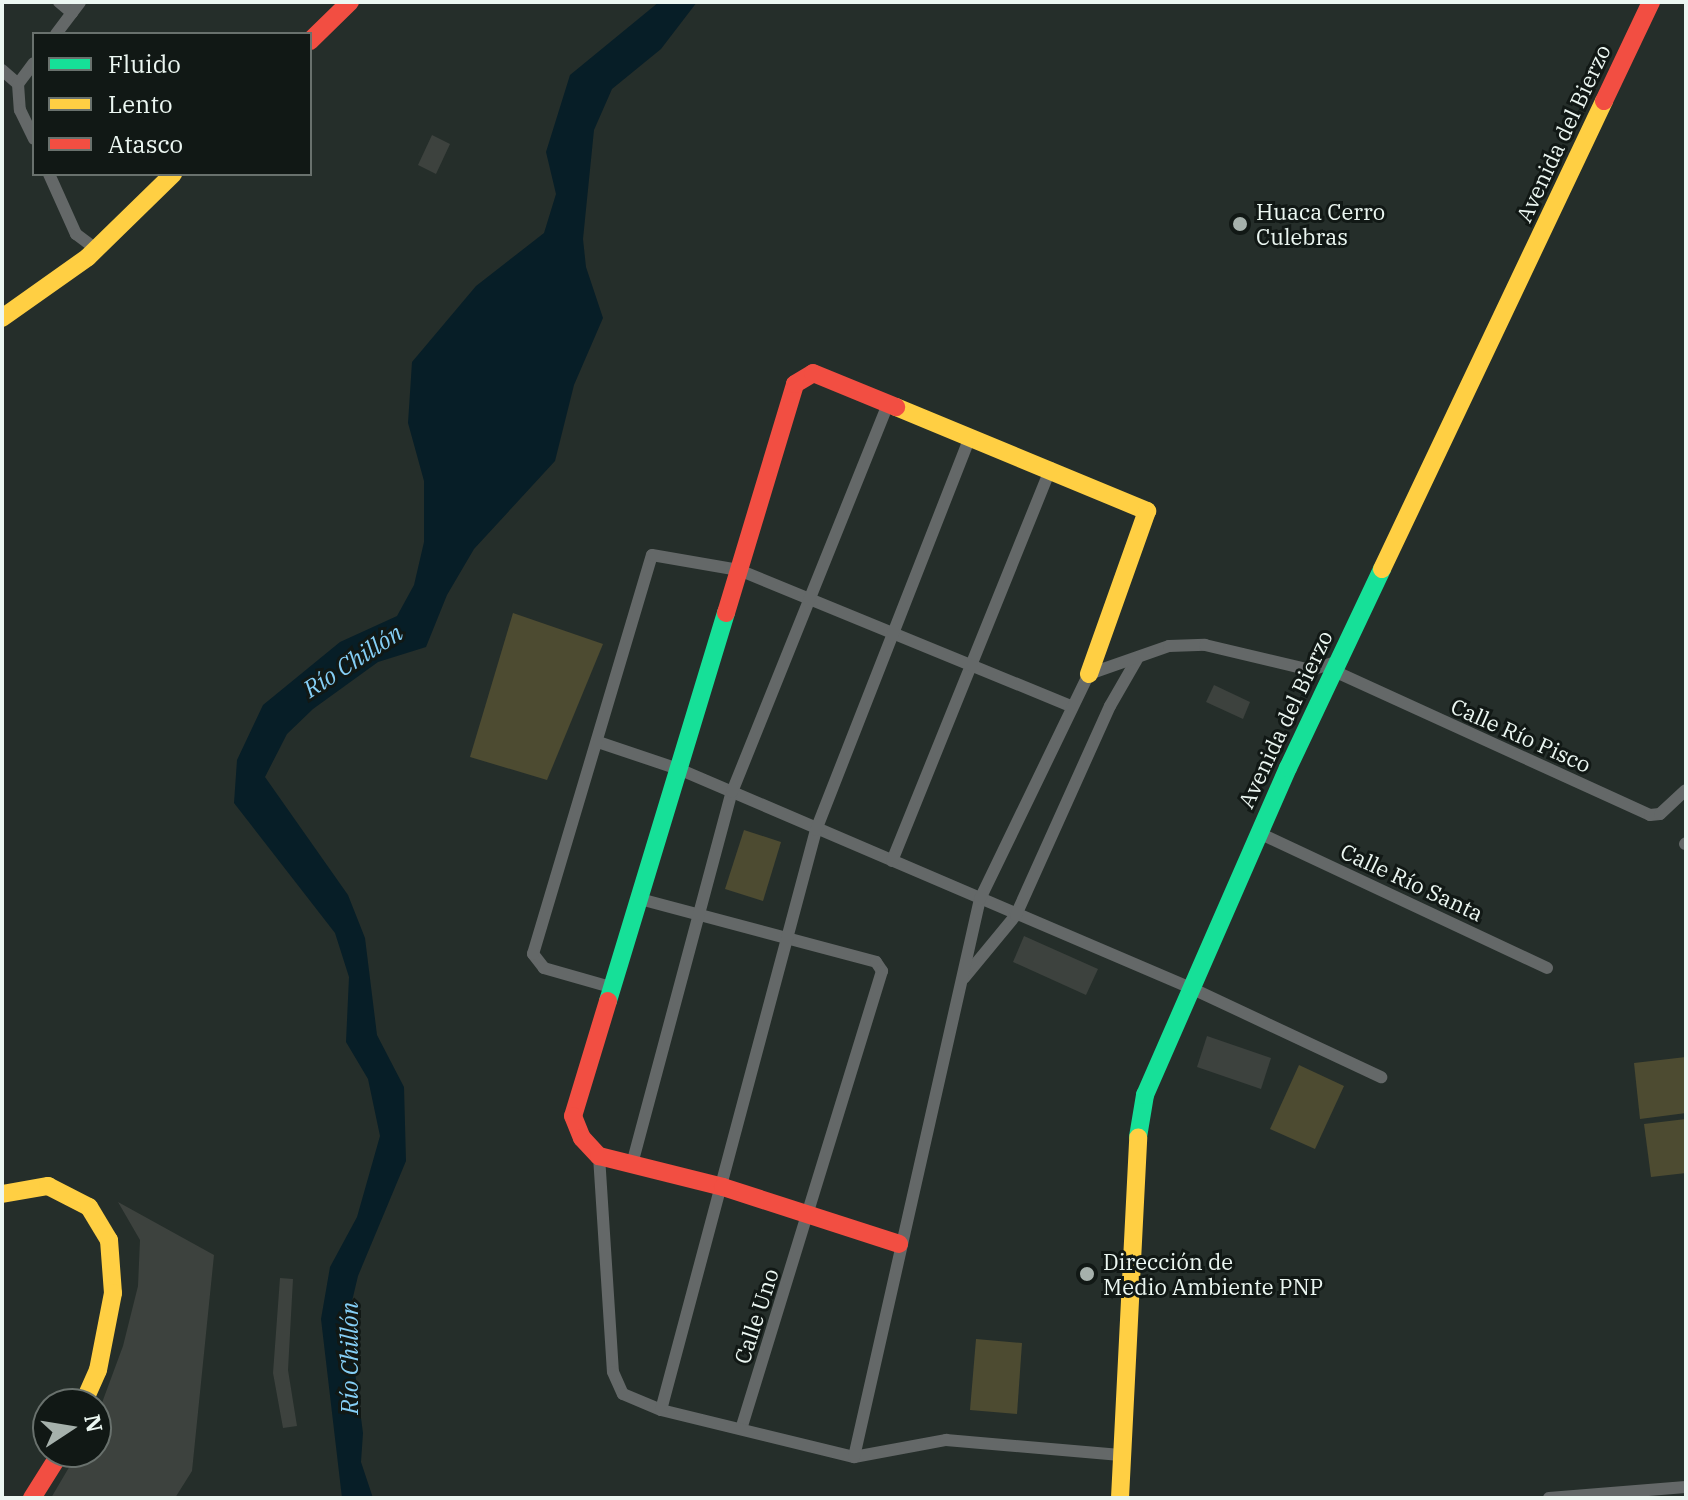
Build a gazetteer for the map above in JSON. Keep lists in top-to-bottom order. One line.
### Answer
{"streets":{"street":["Avenida del Bierzo","Calle Río Pisco","Calle Río Santa","Calle Uno"]},"crossings":[["Avenida del Bierzo","Calle Río Pisco"],["Avenida del Bierzo","Calle Río Santa"]],"water":["Río Chillón"],"places":["Huaca Cerro Culebras","Dirección de Medio Ambiente PNP"],"legend":["Fluido","Lento","Atasco"],"north":"right"}
